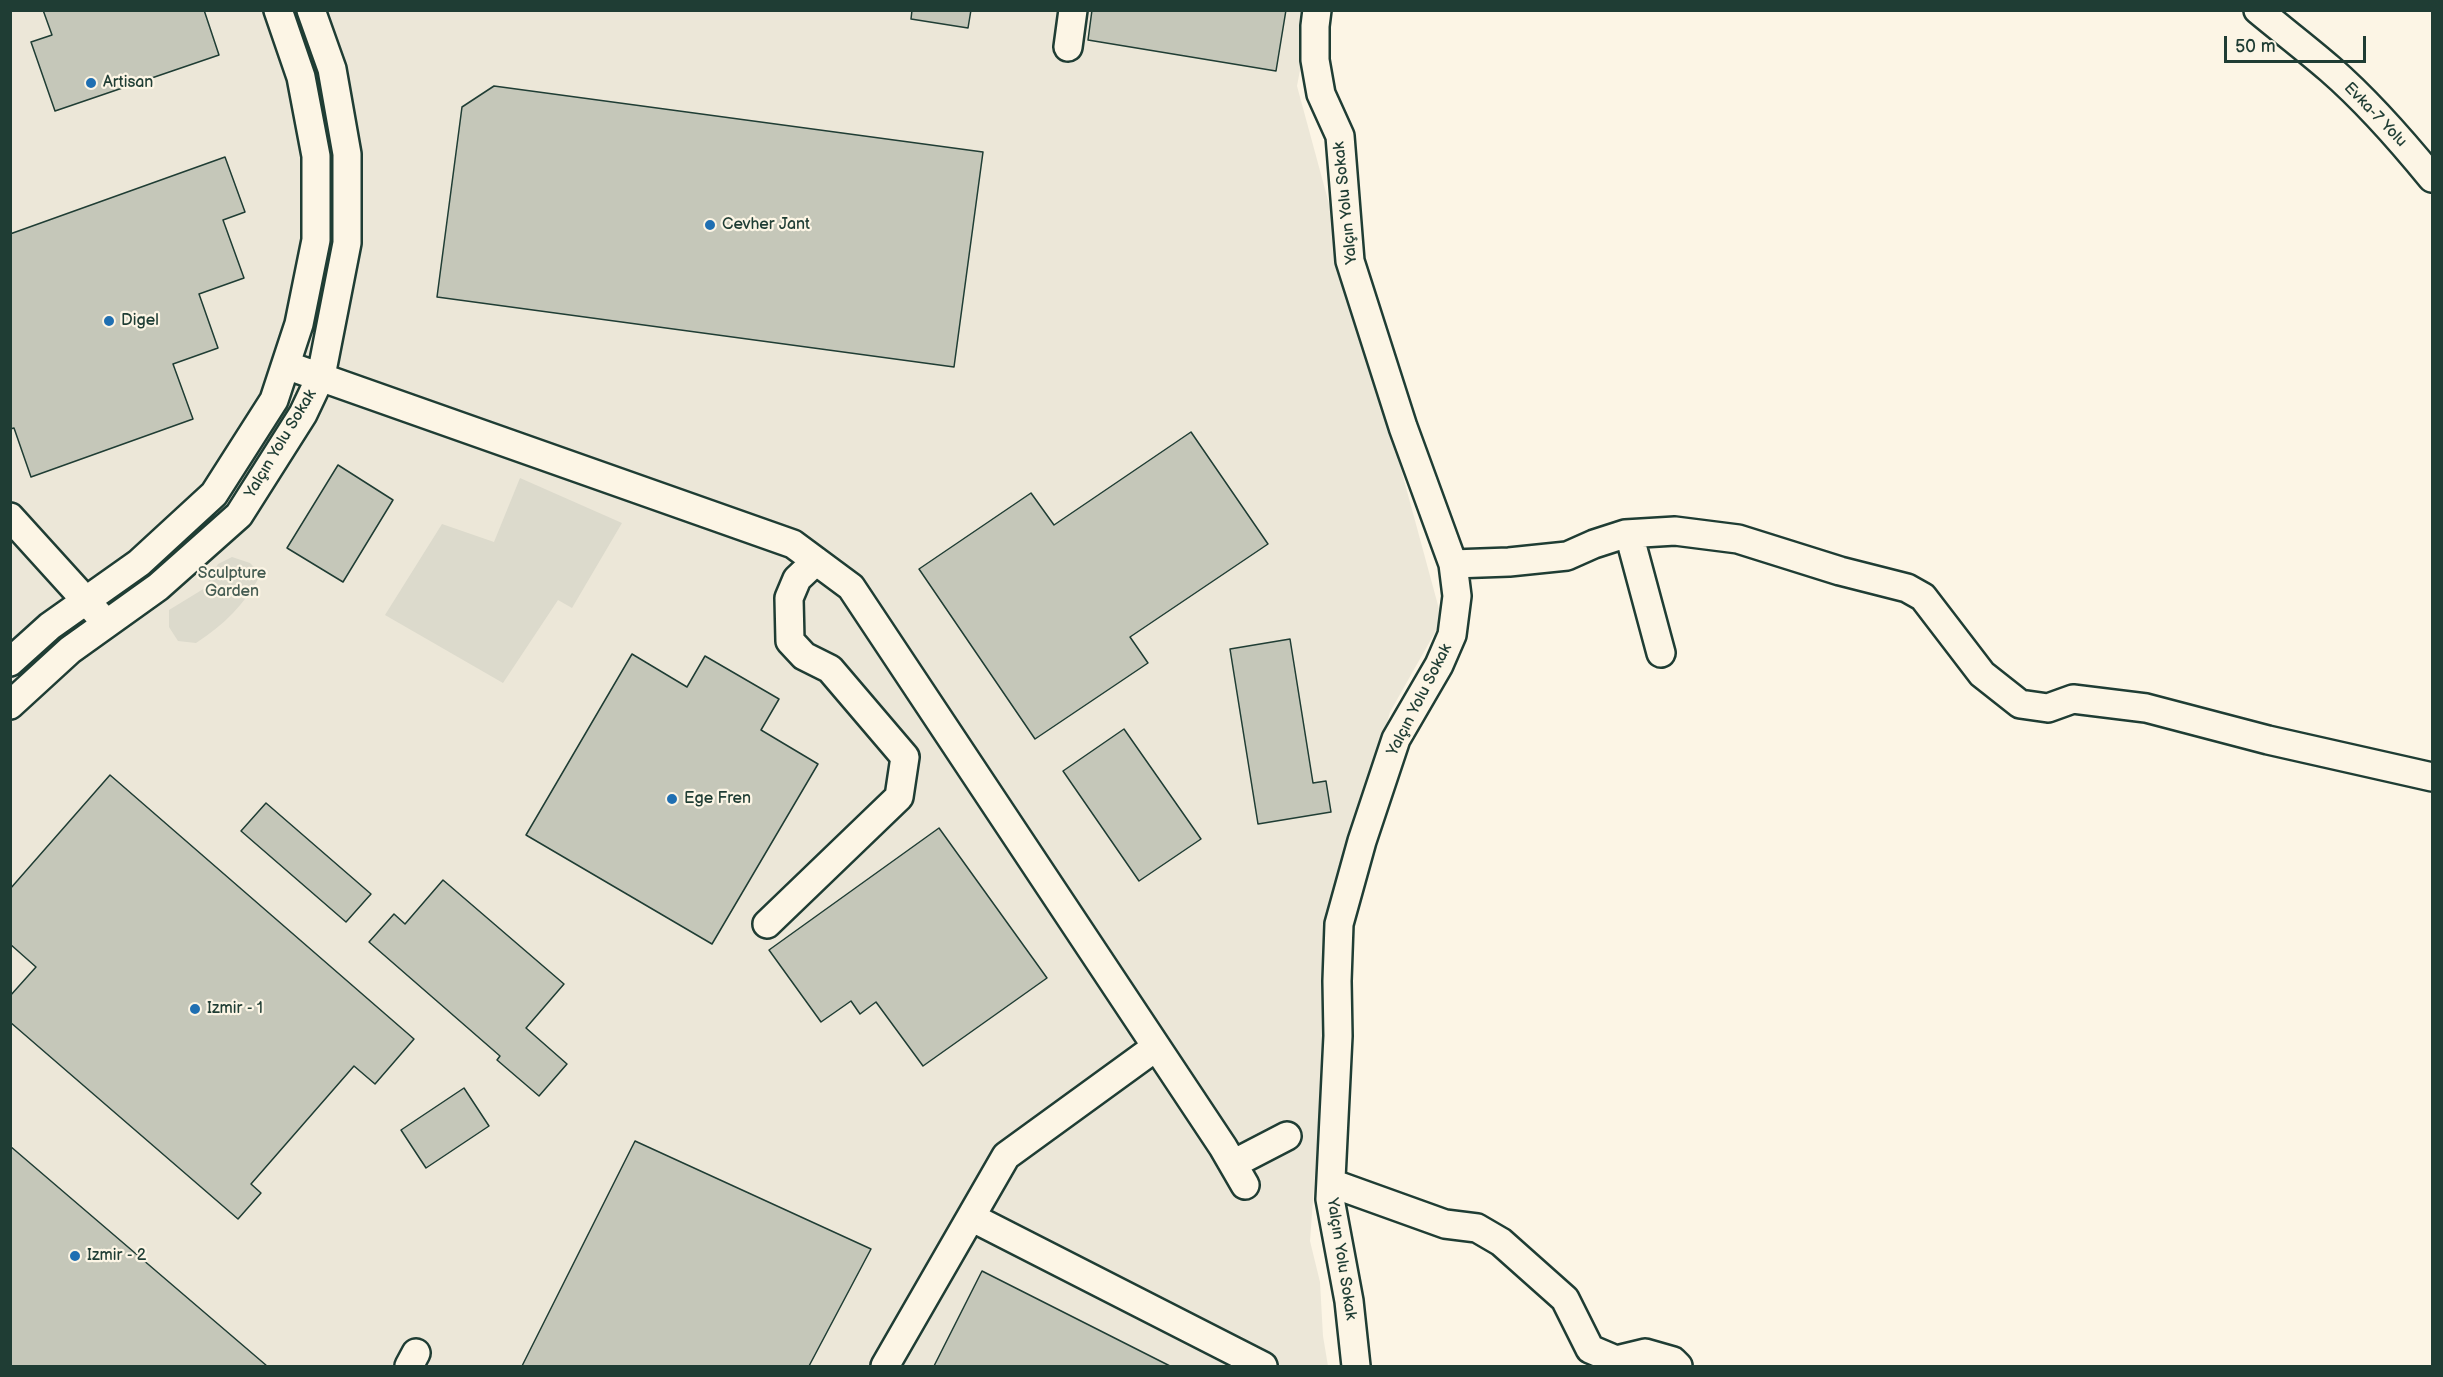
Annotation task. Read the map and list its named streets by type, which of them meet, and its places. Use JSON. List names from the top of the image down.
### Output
{
  "streets": {
    "street": ["Evka-7 Yolu", "Yalçın Yolu Sokak"]
  },
  "parks": ["Sculpture Garden"],
  "places": [
    "Artisan",
    "Cevher Jant",
    "Digel",
    "Ege Fren",
    "Izmir - 1",
    "Izmir - 2"
  ],
  "scale_bar": "50 m"
}
